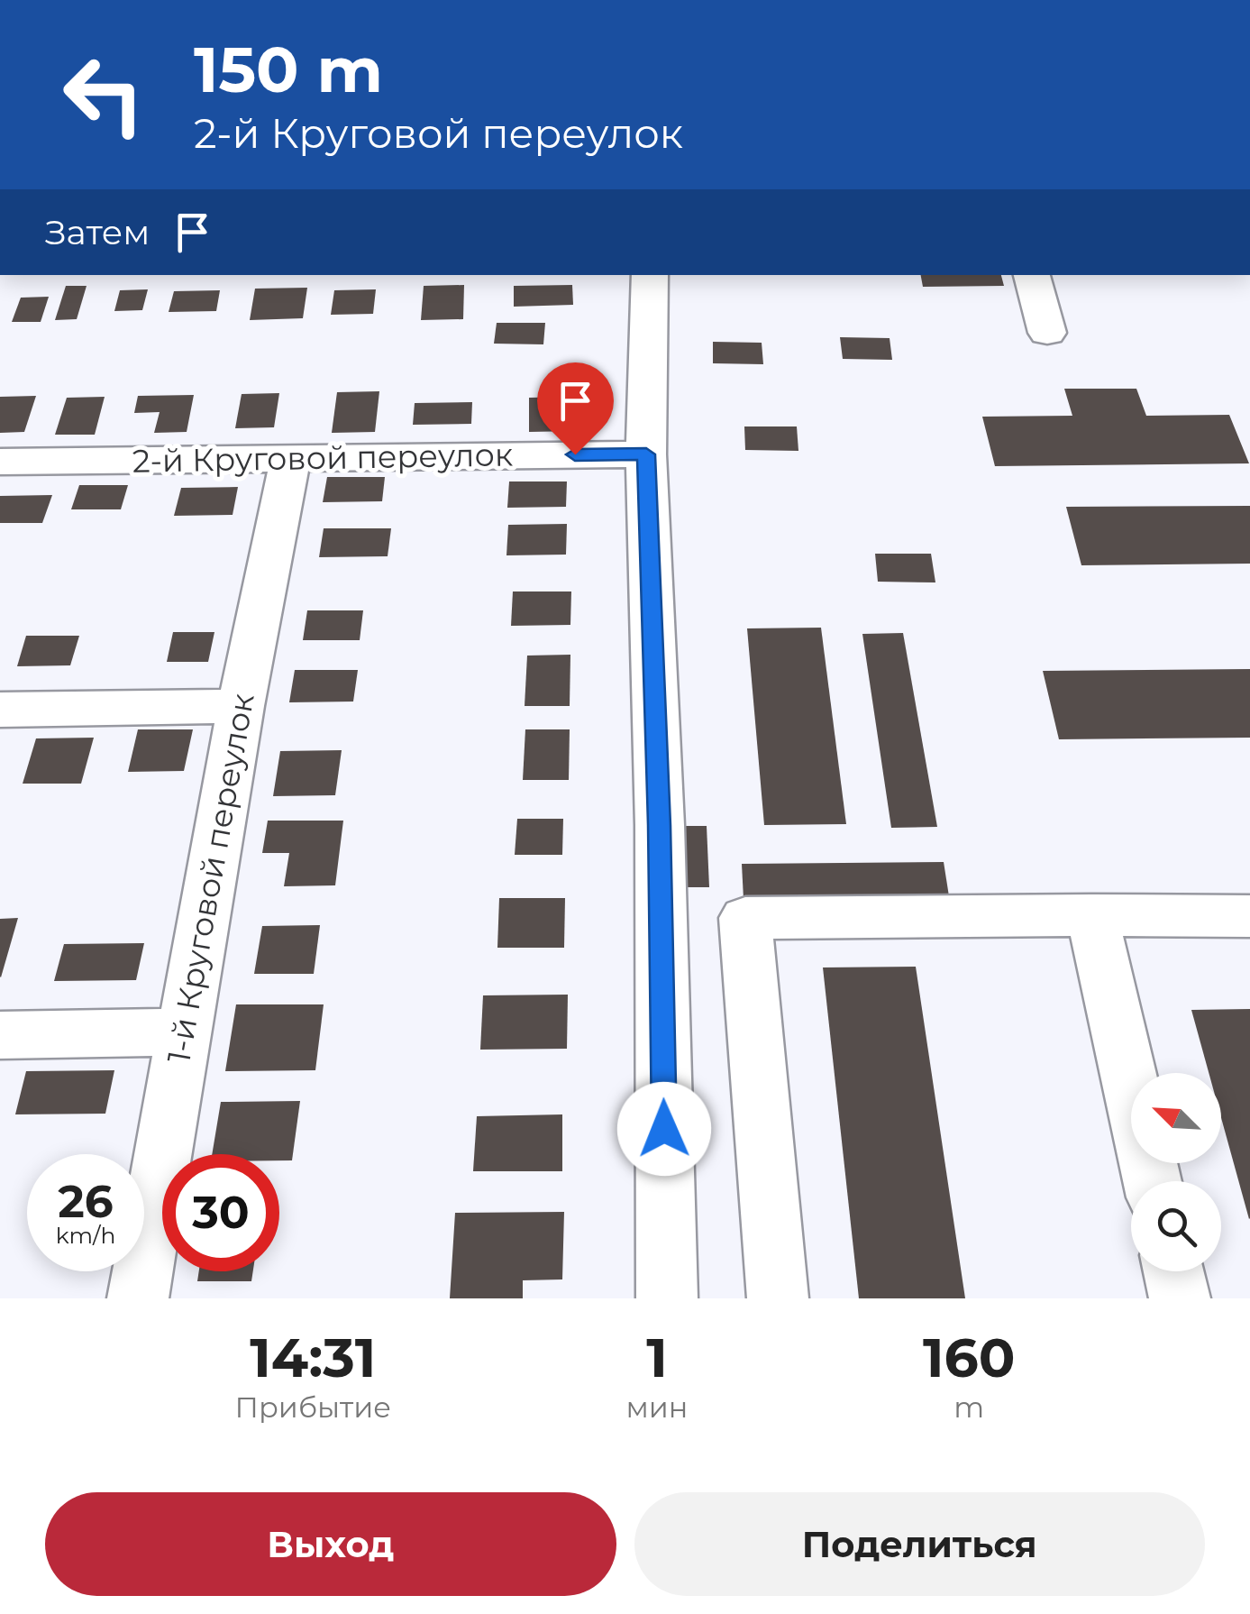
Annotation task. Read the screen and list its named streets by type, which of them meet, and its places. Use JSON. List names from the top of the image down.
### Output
{
  "streets": {
    "street": ["2-й Круговой переулок", "1-й Круговой переулок"]
  },
  "crossings": [
    ["2-й Круговой переулок", "1-й Круговой переулок"]
  ],
  "north": "top left",
  "page": {
    "turn": ["150 m", "2-й Круговой переулок"],
    "then": "Затем",
    "speed": "26 km/h",
    "limit": "30",
    "eta": [
      "14:31",
      "Прибытие",
      "1",
      "мин",
      "160",
      "m"
    ],
    "buttons": ["Выход", "Поделиться"]
  }
}
